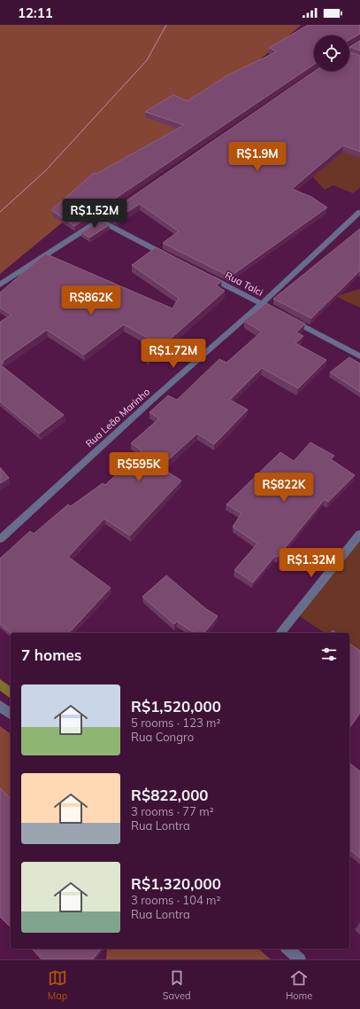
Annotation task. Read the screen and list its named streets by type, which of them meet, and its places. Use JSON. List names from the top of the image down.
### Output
{
  "streets": {
    "street": ["Rua Talci", "Rua Leão Marinho"]
  },
  "crossings": [
    ["Rua Talci", "Rua Leão Marinho"]
  ],
  "page": {
    "status": "12:11",
    "price": [
      "R$1.9M",
      "R$1.52M",
      "R$862K",
      "R$1.72M",
      "R$595K",
      "R$822K",
      "R$1.32M"
    ],
    "heading": "7 homes",
    "list": [
      {
        "name": "R$1,520,000",
        "note": "5 rooms · 123 m² · Rua Congro"
      },
      {
        "name": "R$822,000",
        "note": "3 rooms · 77 m² · Rua Lontra"
      },
      {
        "name": "R$1,320,000",
        "note": "3 rooms · 104 m² · Rua Lontra"
      }
    ],
    "tabs": ["Map", "Saved", "Home"]
  }
}
